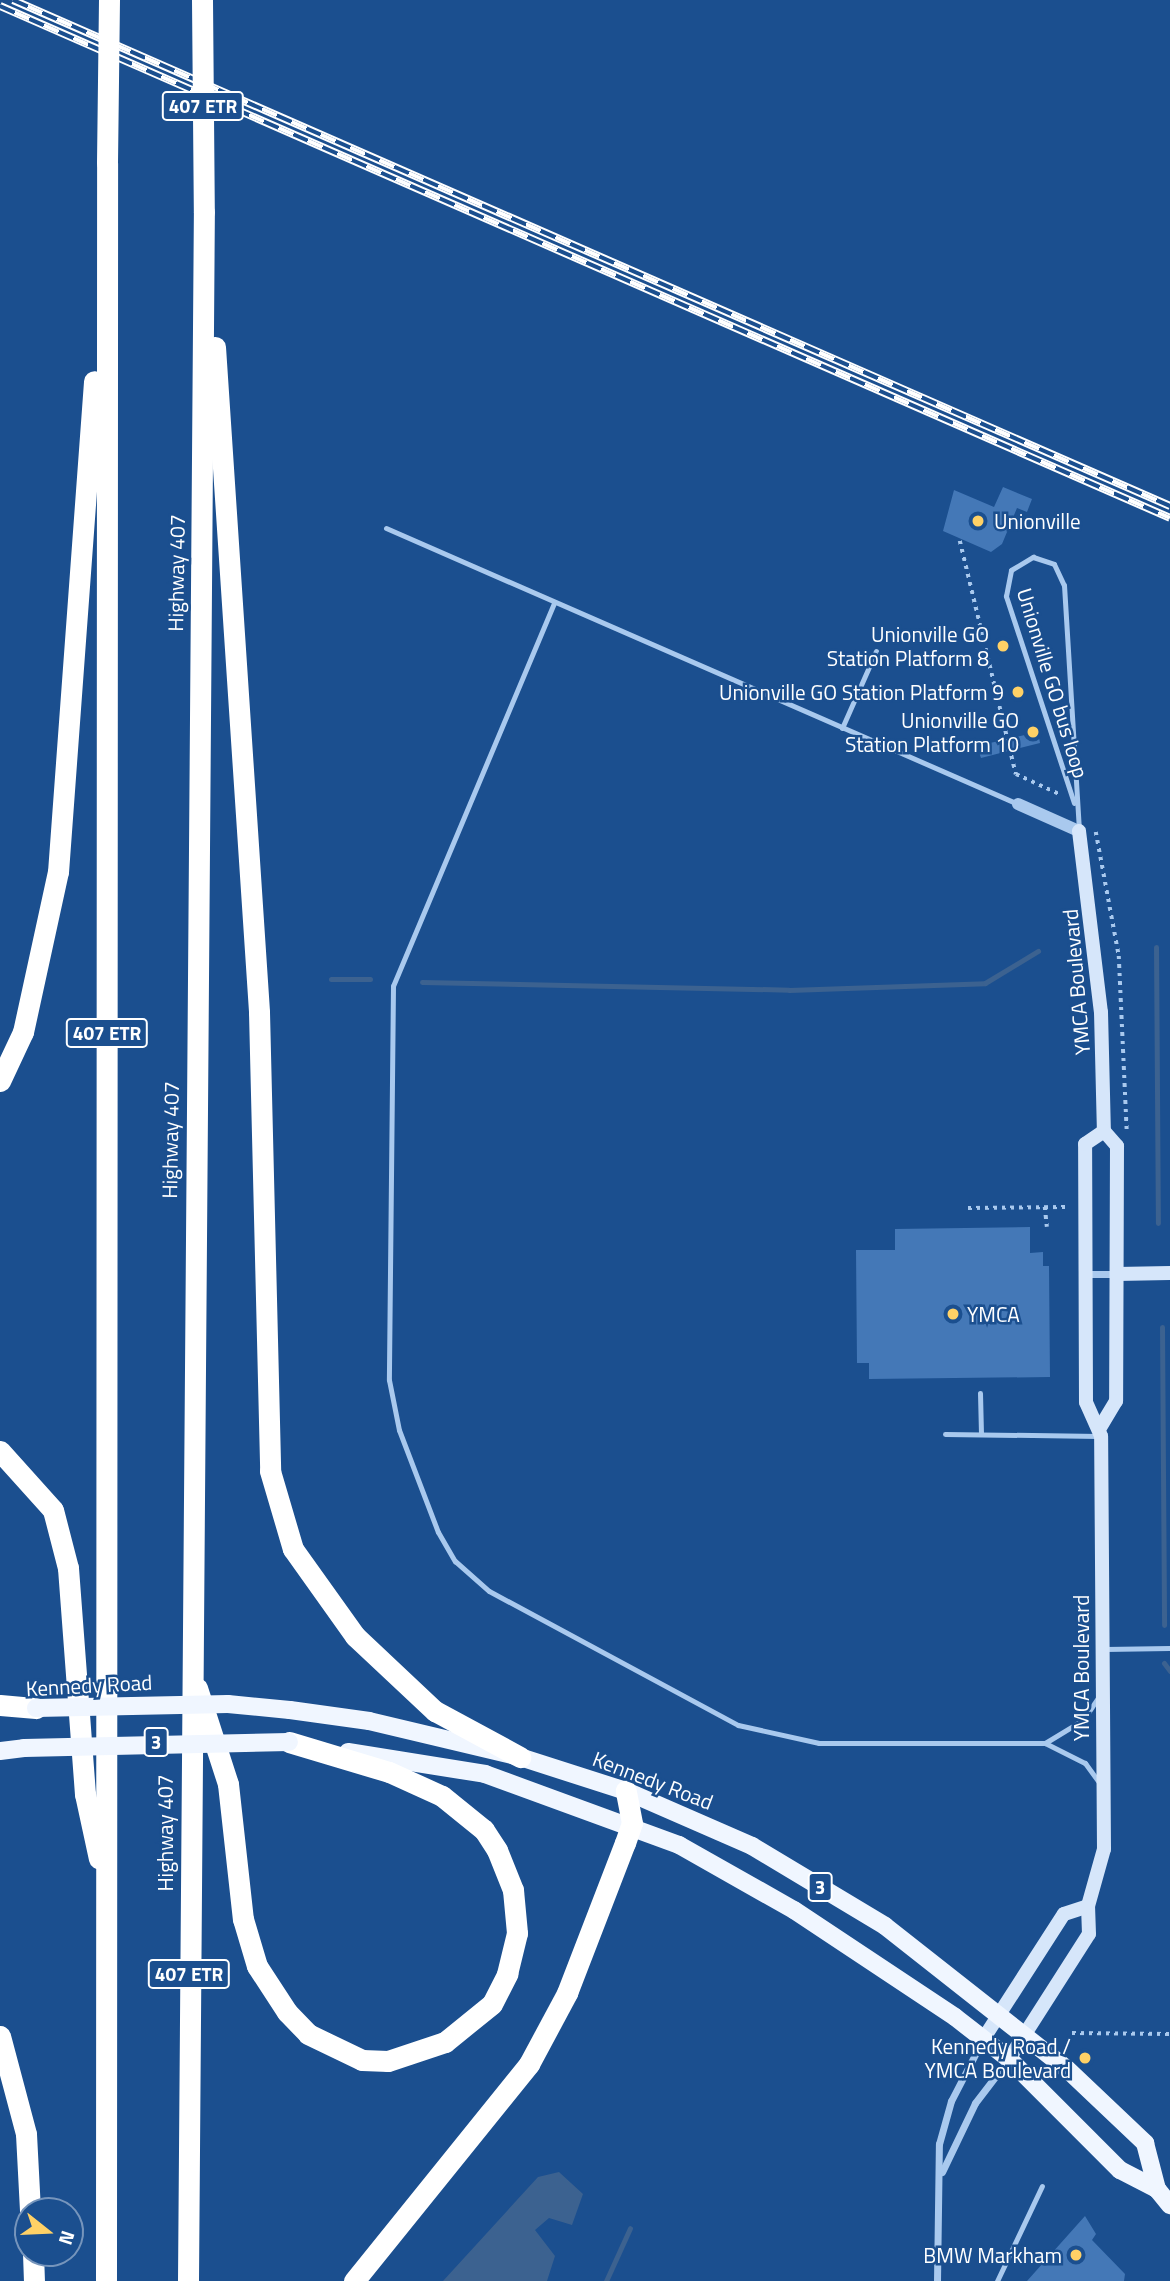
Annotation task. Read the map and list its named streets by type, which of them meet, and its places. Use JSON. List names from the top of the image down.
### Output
{
  "streets": {
    "highway": ["407 ETR", "Highway 407"],
    "main road": ["YMCA Boulevard", "Kennedy Road", "3"],
    "lane": ["Unionville GO bus loop"]
  },
  "crossings": [
    ["Unionville GO bus loop", "YMCA Boulevard"],
    ["YMCA Boulevard", "Kennedy Road"]
  ],
  "places": [
    "Unionville",
    "Unionville GO Station Platform 8",
    "Unionville GO Station Platform 9",
    "Unionville GO Station Platform 10",
    "YMCA",
    "Kennedy Road / YMCA Boulevard",
    "BMW Markham"
  ],
  "north": "right"
}
